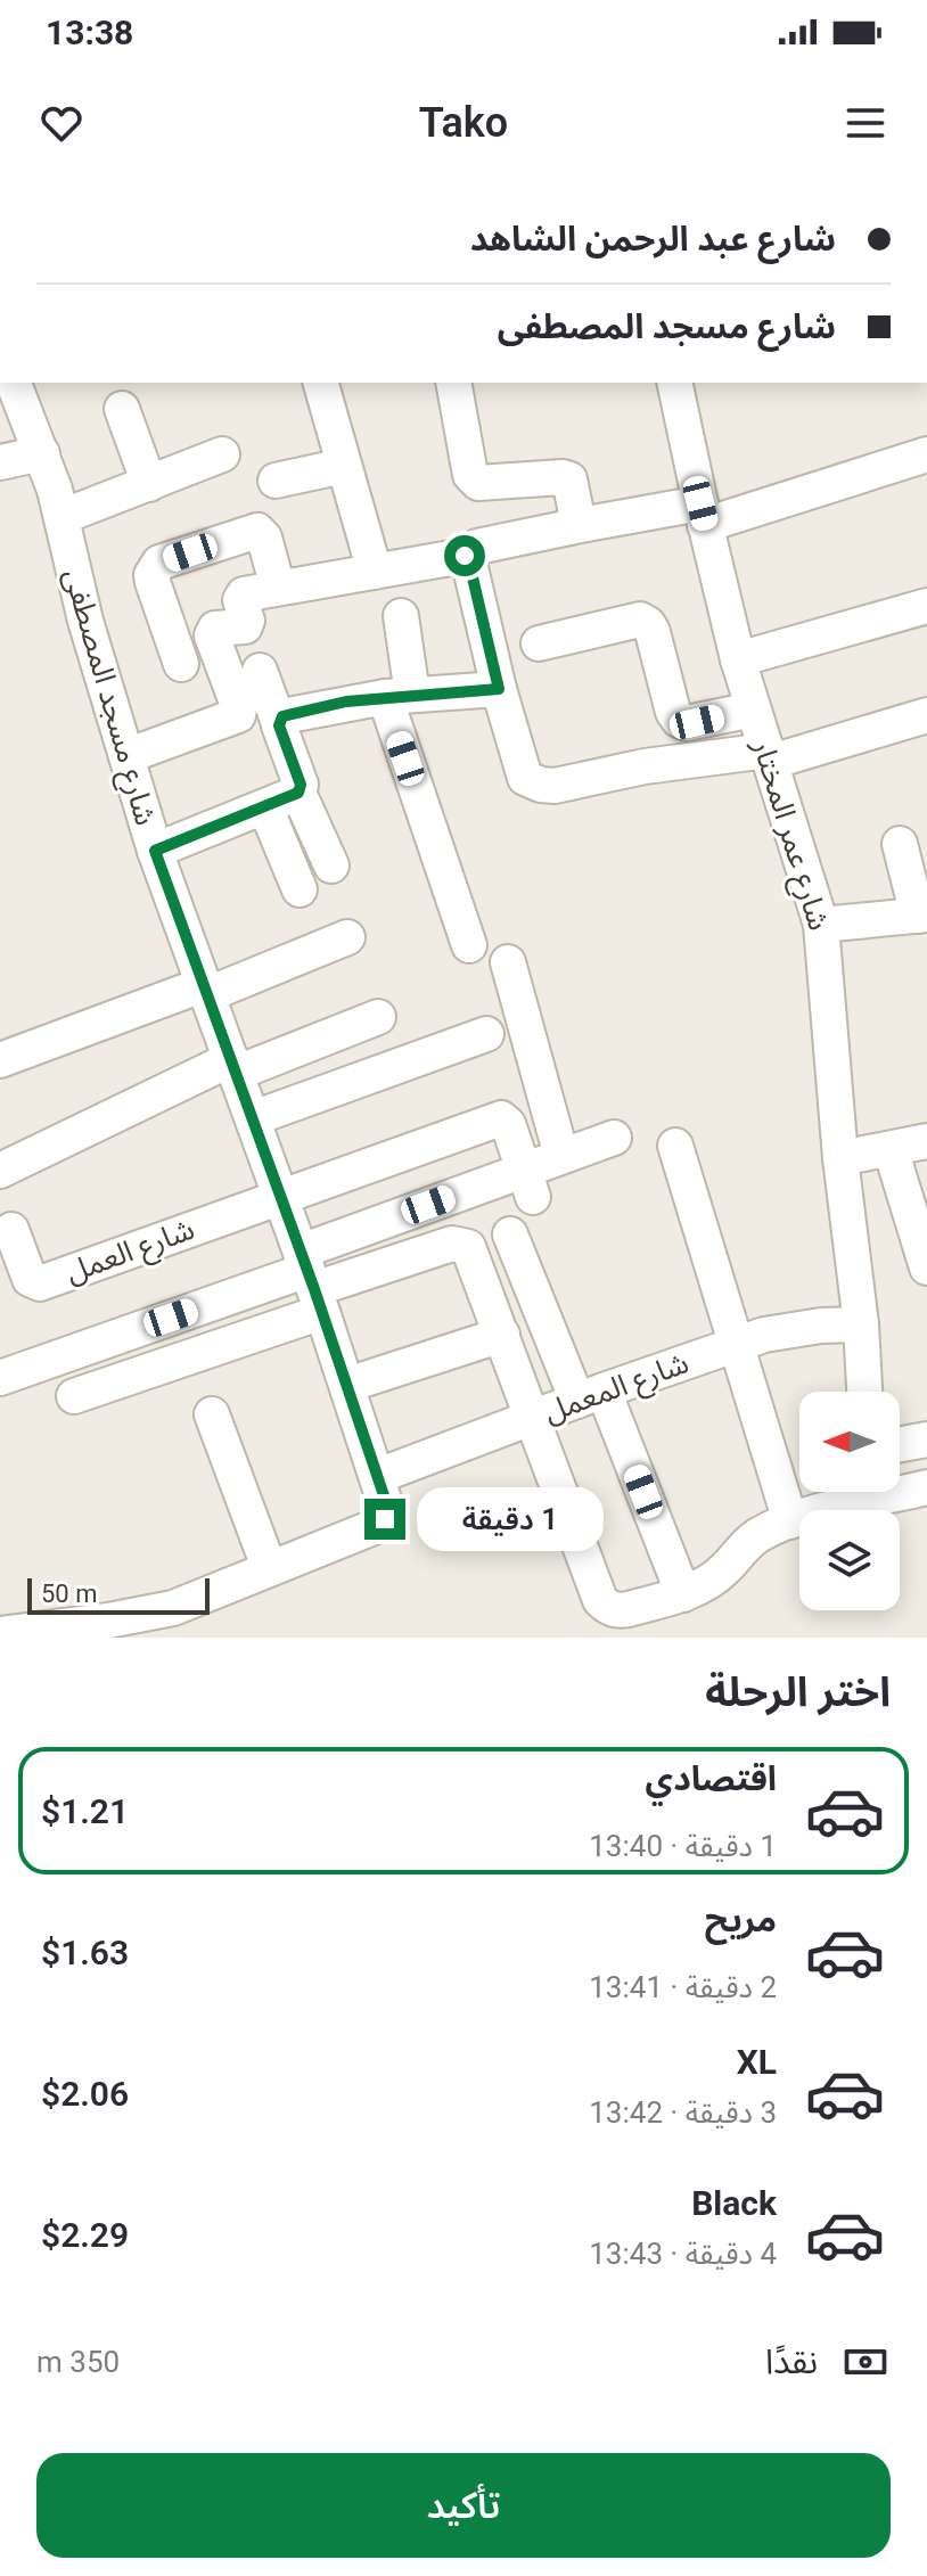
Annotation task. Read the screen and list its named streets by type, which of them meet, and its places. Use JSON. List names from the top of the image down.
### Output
{
  "streets": {
    "street": [
      "شارع مسجد المصطفى",
      "شارع عمر المختار",
      "شارع العمل",
      "شارع المعمل"
    ]
  },
  "crossings": [
    ["شارع مسجد المصطفى", "شارع العمل"],
    ["شارع مسجد المصطفى", "شارع المعمل"],
    ["شارع عمر المختار", "شارع المعمل"]
  ],
  "scale_bar": "50 m",
  "north": "left",
  "page": {
    "status": "13:38",
    "header": "Tako",
    "banner": ["شارع عبد الرحمن الشاهد", "شارع مسجد المصطفى"],
    "bubble": "1 دقيقة",
    "scale": "50 m",
    "heading": "اختر الرحلة",
    "list": [
      {
        "name": "اقتصادي",
        "note": "1 دقيقة · 13:40",
        "value": "$1.21"
      },
      {
        "name": "مريح",
        "note": "2 دقيقة · 13:41",
        "value": "$1.63"
      },
      {
        "name": "XL",
        "note": "3 دقيقة · 13:42",
        "value": "$2.06"
      },
      {
        "name": "Black",
        "note": "4 دقيقة · 13:43",
        "value": "$2.29"
      }
    ],
    "pay": ["نقدًا", "350 m"],
    "buttons": "تأكيد"
  }
}
